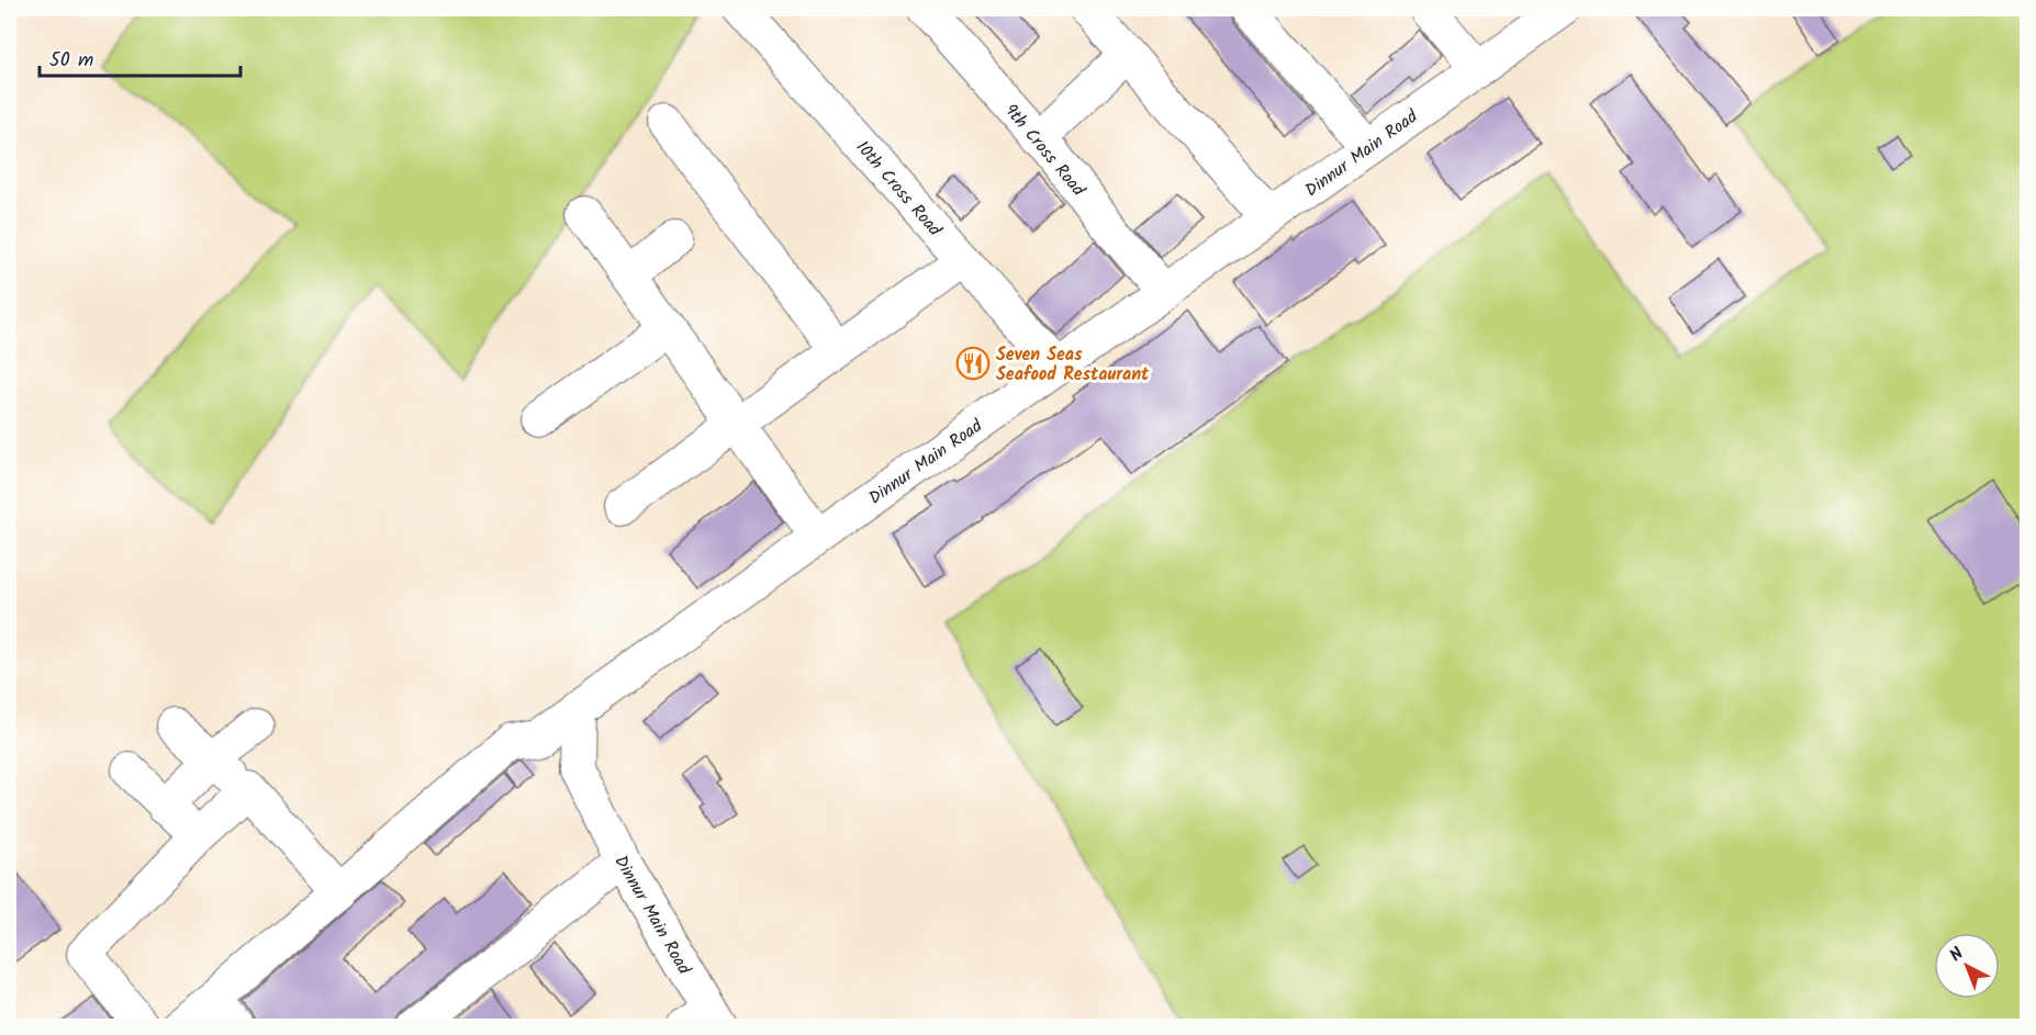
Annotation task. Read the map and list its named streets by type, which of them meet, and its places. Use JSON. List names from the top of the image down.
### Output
{
  "streets": {
    "street": ["9th Cross Road", "Dinnur Main Road", "10th Cross Road"]
  },
  "crossings": [
    ["9th Cross Road", "Dinnur Main Road"],
    ["Dinnur Main Road", "10th Cross Road"]
  ],
  "places": {
    "restaurant": ["Seven Seas Seafood Restaurant"]
  },
  "scale_bar": "50 m",
  "north": "top left"
}
